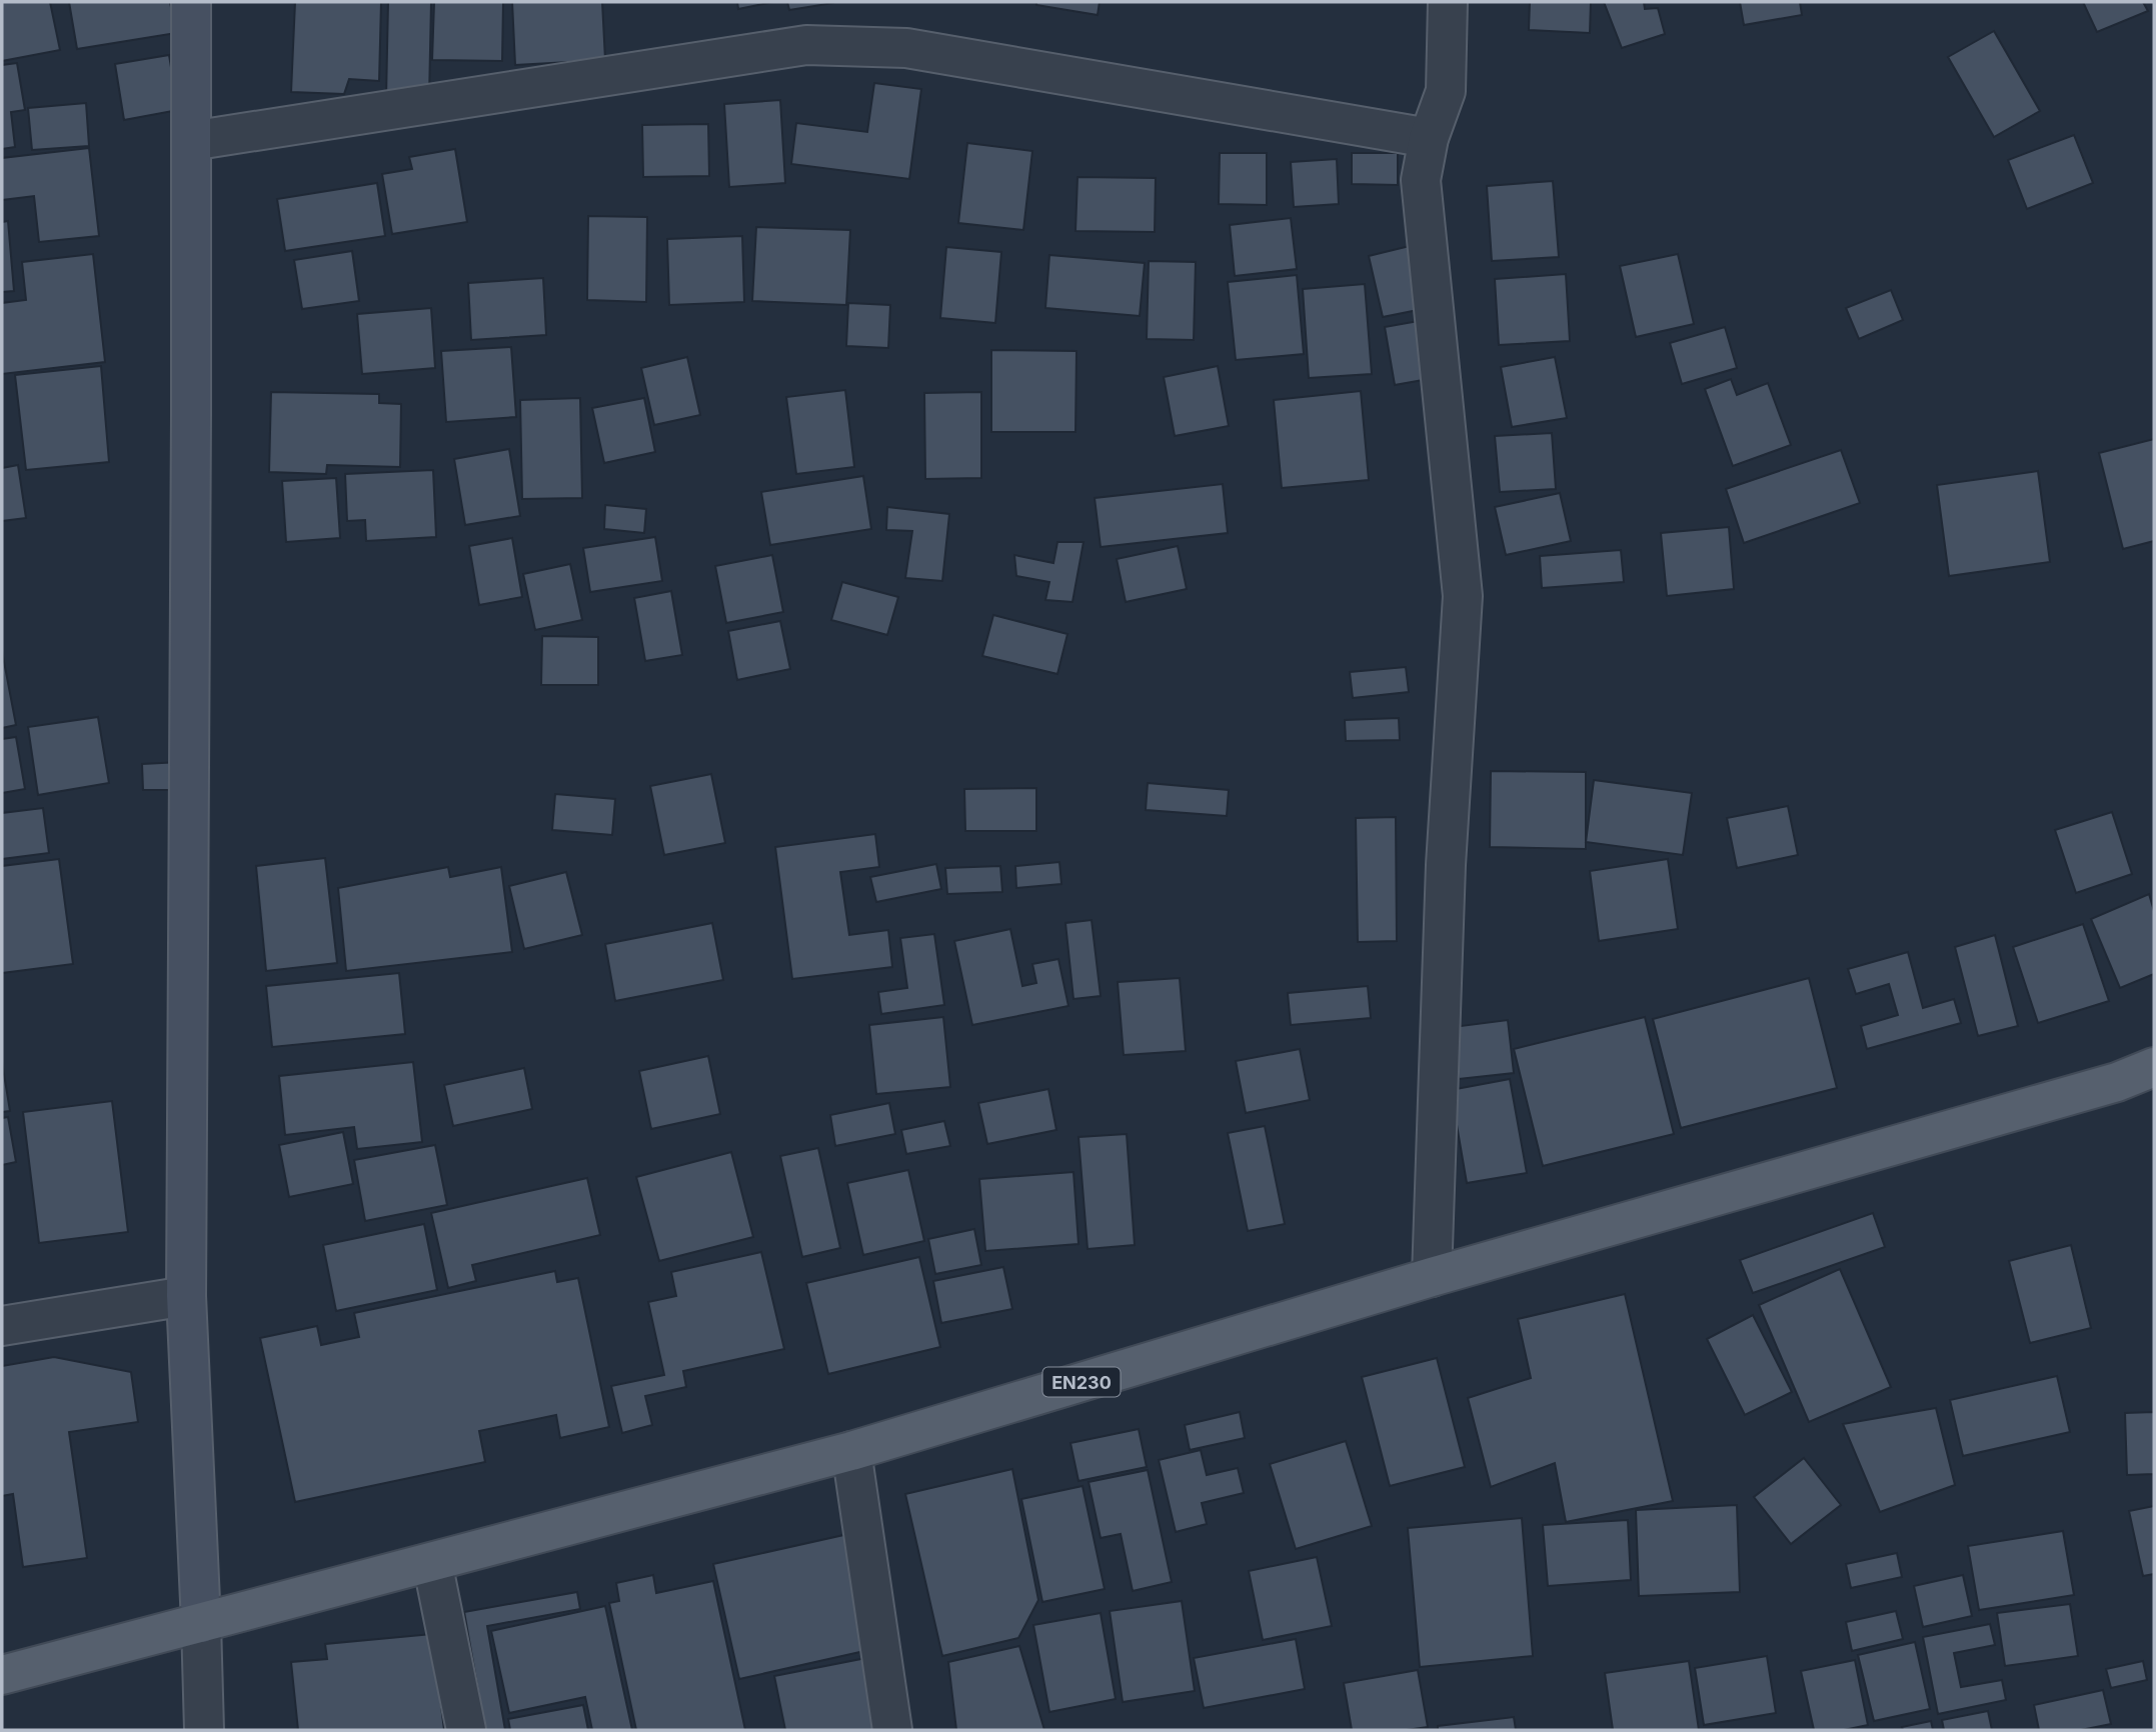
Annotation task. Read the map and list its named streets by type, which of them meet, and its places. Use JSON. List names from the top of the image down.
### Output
{
  "streets": {
    "main road": ["EN230"]
  }
}
